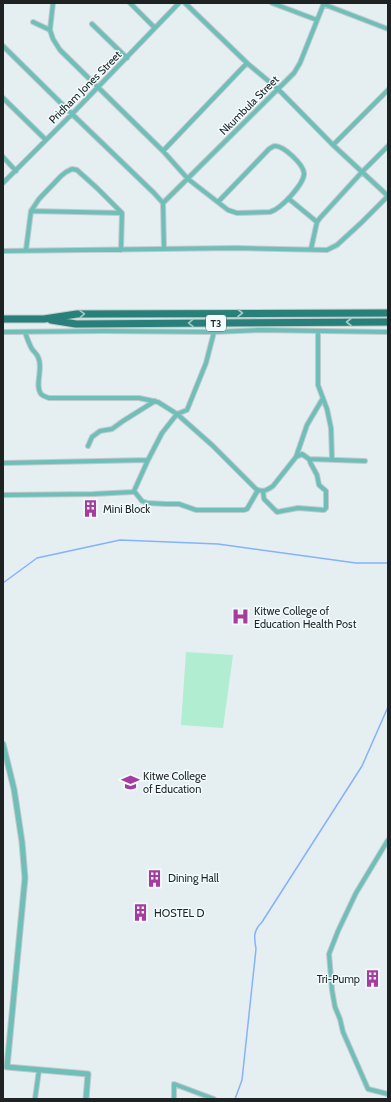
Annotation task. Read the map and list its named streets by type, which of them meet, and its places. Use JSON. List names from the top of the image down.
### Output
{
  "streets": {
    "highway": ["T3"],
    "street": ["Pridham Jones Street", "Nkumbula Street"]
  },
  "places": {
    "building": [
      "Mini Block",
      "Dining Hall",
      "HOSTEL D",
      "Tri-Pump"
    ],
    "hospital": ["Kitwe College of Education Health Post"],
    "school or university": ["Kitwe College of Education"]
  }
}
